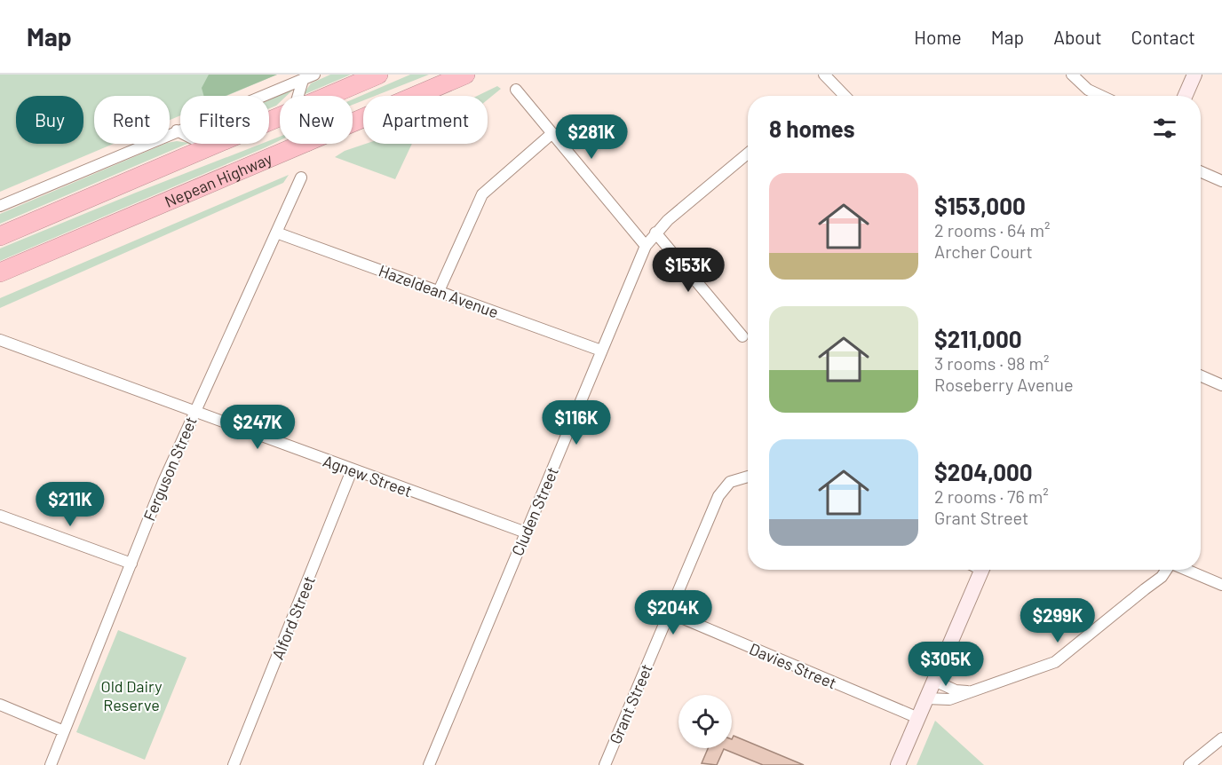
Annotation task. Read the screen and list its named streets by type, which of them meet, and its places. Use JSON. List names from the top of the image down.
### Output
{
  "streets": {
    "highway": ["Nepean Highway"],
    "street": [
      "Hazeldean Avenue",
      "Ferguson Street",
      "Agnew Street",
      "Cluden Street",
      "Alford Street",
      "Davies Street",
      "Grant Street"
    ]
  },
  "crossings": [
    ["Hazeldean Avenue", "Ferguson Street"],
    ["Hazeldean Avenue", "Cluden Street"],
    ["Ferguson Street", "Agnew Street"],
    ["Agnew Street", "Cluden Street"],
    ["Agnew Street", "Alford Street"],
    ["Davies Street", "Grant Street"]
  ],
  "parks": ["Old Dairy Reserve"],
  "page": {
    "header": "Map",
    "nav": [
      "Home",
      "Map",
      "About",
      "Contact"
    ],
    "chip": [
      "Buy",
      "Rent",
      "Filters",
      "New",
      "Apartment"
    ],
    "heading": "8 homes",
    "price": [
      "$281K",
      "$153K",
      "$116K",
      "$247K",
      "$211K",
      "$204K",
      "$299K",
      "$305K"
    ],
    "list": [
      {
        "name": "$153,000",
        "note": "2 rooms · 64 m² · Archer Court"
      },
      {
        "name": "$211,000",
        "note": "3 rooms · 98 m² · Roseberry Avenue"
      },
      {
        "name": "$204,000",
        "note": "2 rooms · 76 m² · Grant Street"
      }
    ]
  }
}
